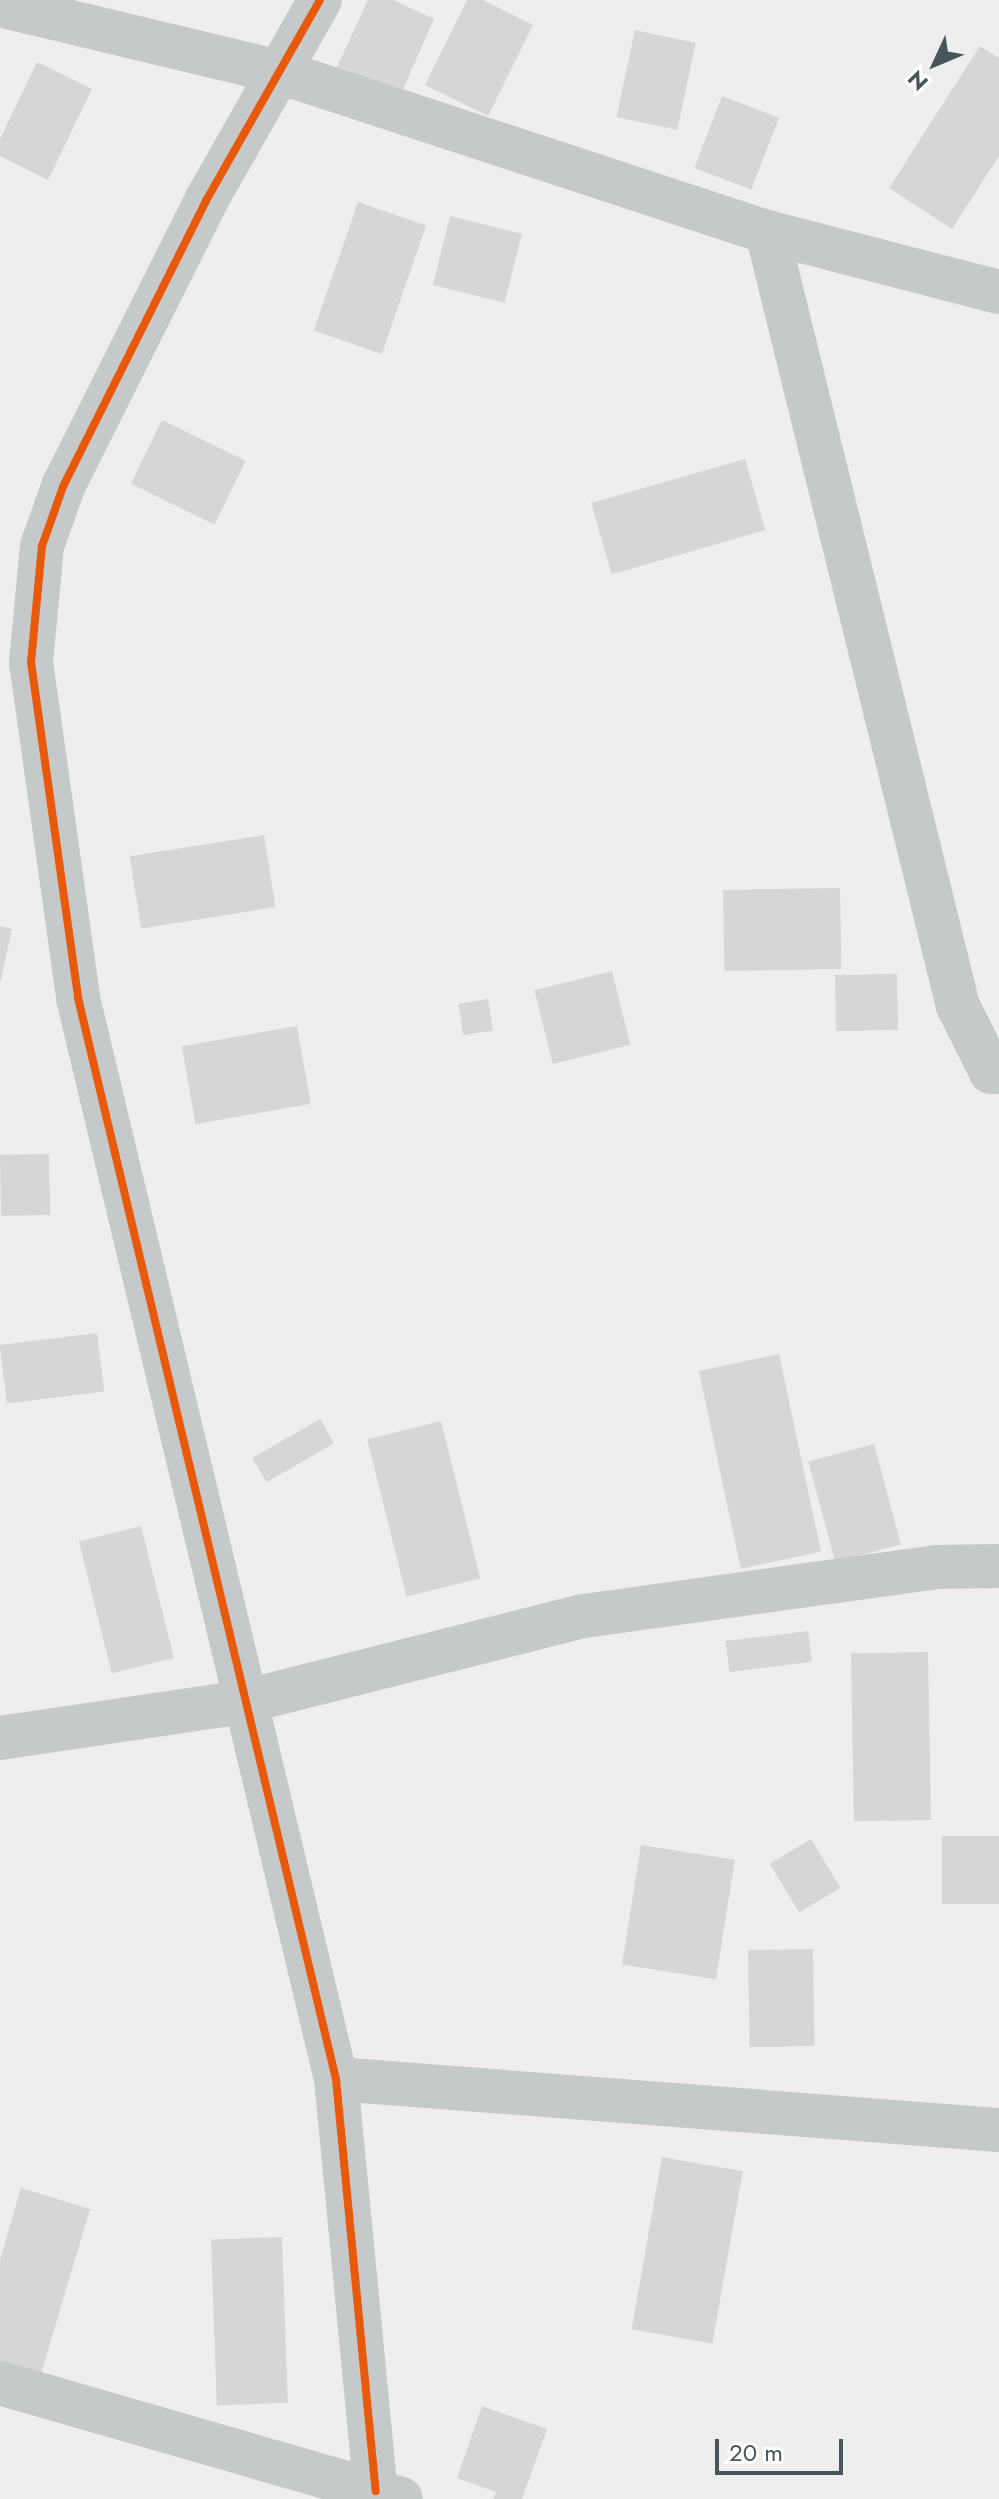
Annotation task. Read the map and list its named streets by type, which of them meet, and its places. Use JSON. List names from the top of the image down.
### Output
{
  "scale_bar": "20 m",
  "north": "bottom left"
}
